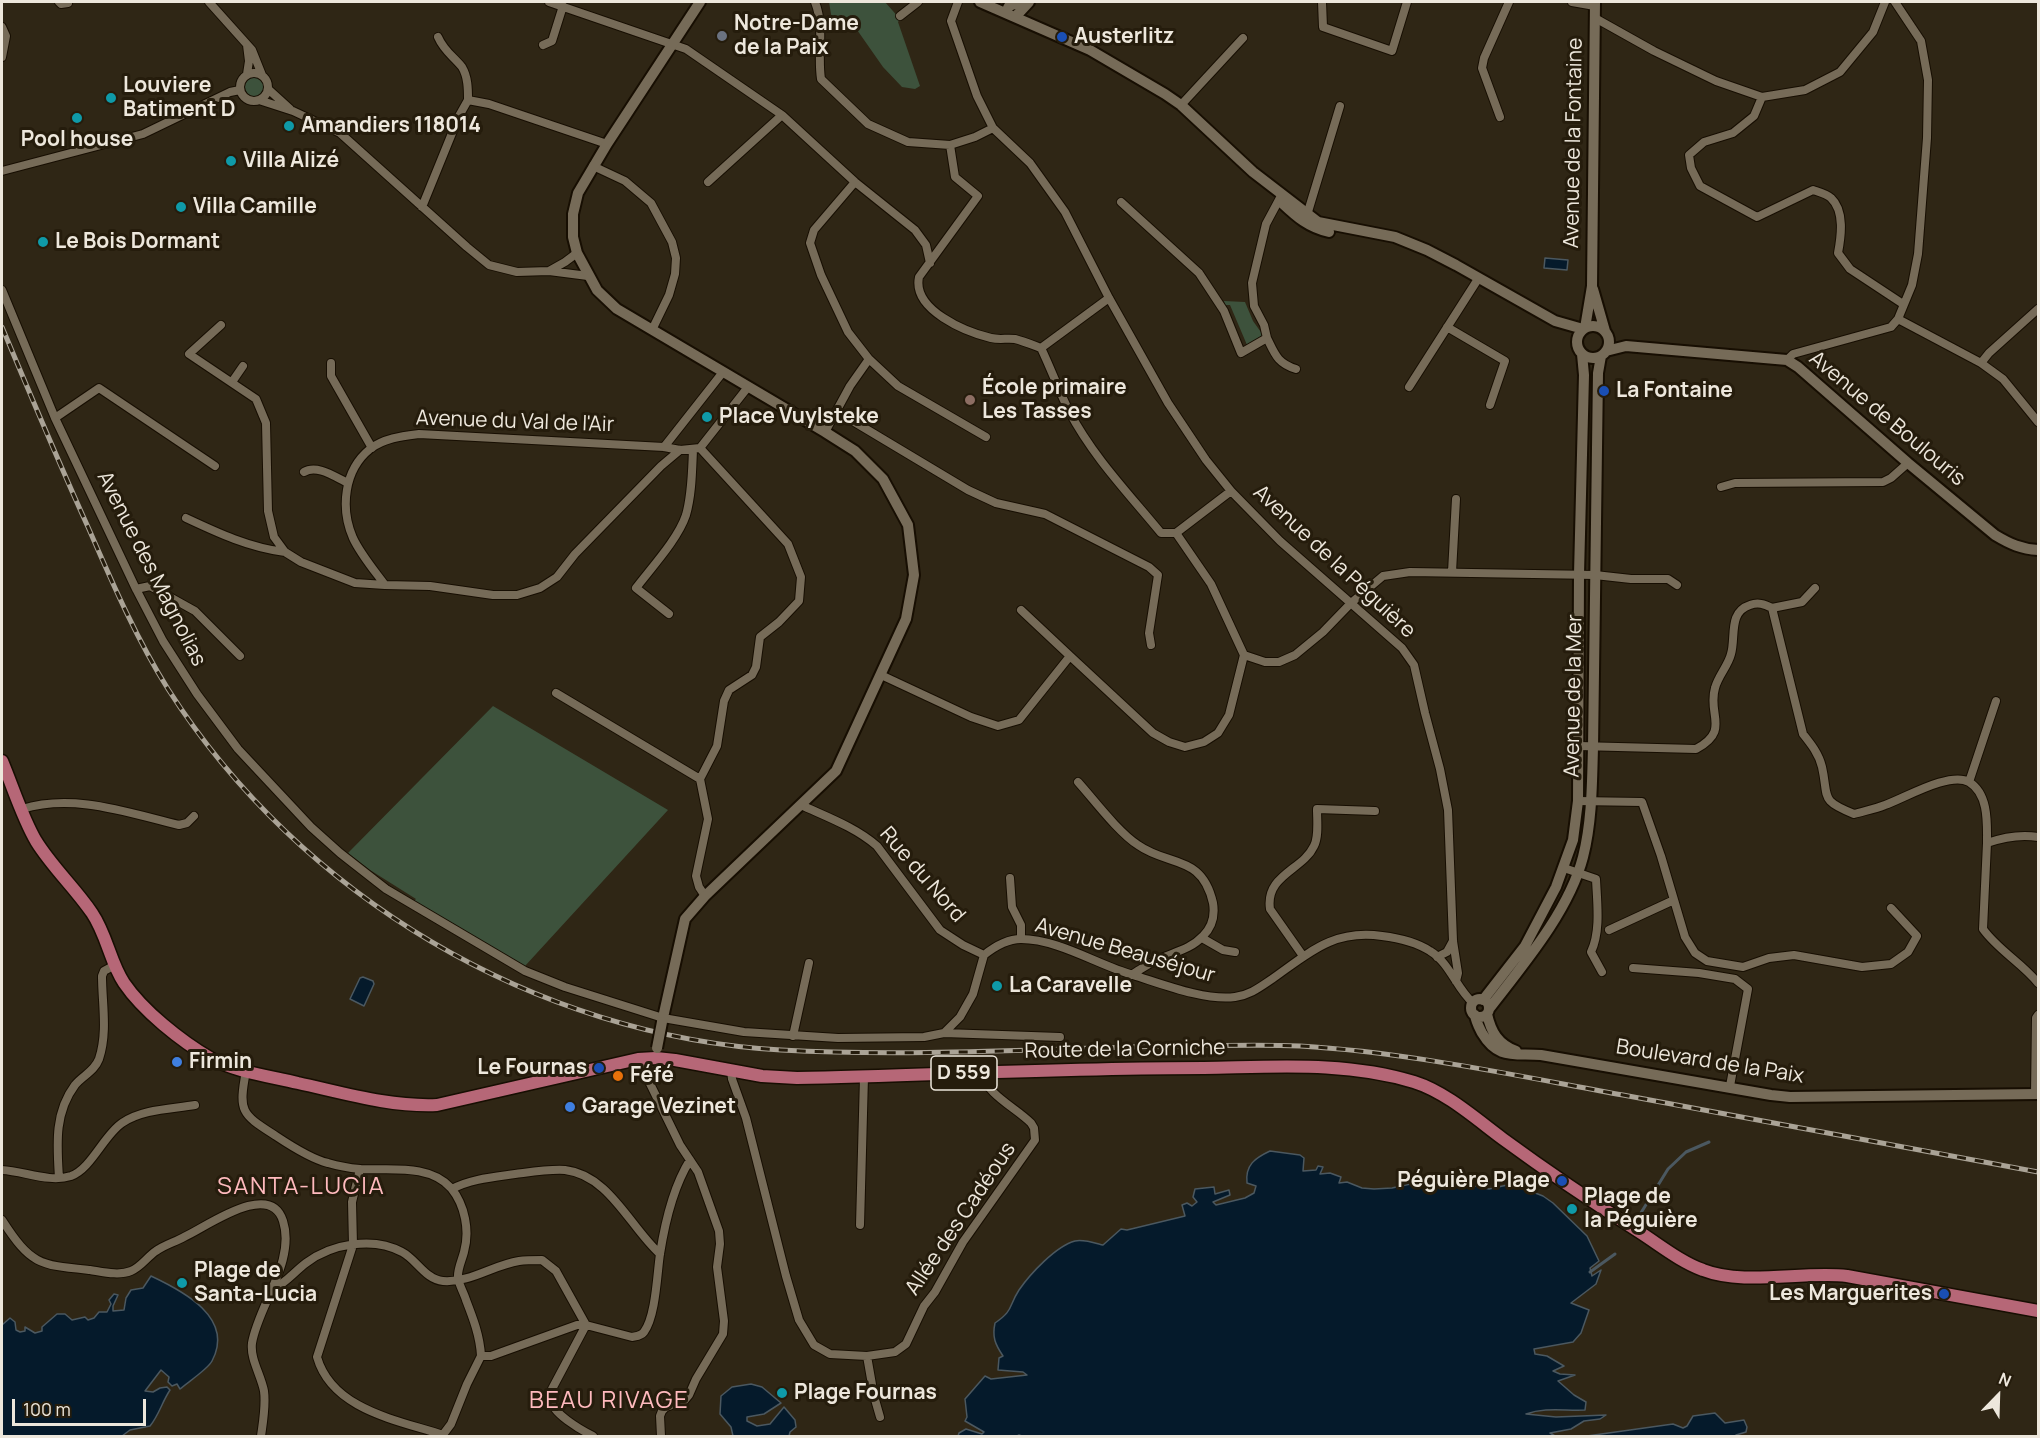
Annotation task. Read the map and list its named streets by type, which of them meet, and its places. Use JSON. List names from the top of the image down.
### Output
{
  "streets": {
    "main road": ["Route de la Corniche", "D 559"],
    "street": [
      "Avenue de la Fontaine",
      "Avenue de Boulouris",
      "Avenue du Val de l'Air",
      "Avenue de la Péguière",
      "Avenue des Magnolias",
      "Avenue de la Mer",
      "Rue du Nord",
      "Avenue Beauséjour",
      "Boulevard de la Paix",
      "Allée des Cadéous"
    ]
  },
  "crossings": [
    ["Avenue de la Fontaine", "Avenue de Boulouris"],
    ["Avenue de la Fontaine", "Avenue de la Mer"],
    ["Avenue de Boulouris", "Avenue de la Mer"],
    ["Avenue de la Péguière", "Avenue Beauséjour"],
    ["Avenue de la Mer", "Boulevard de la Paix"],
    ["Rue du Nord", "Avenue Beauséjour"],
    ["Route de la Corniche", "Allée des Cadéous"]
  ],
  "districts": ["SANTA-LUCIA", "BEAU RIVAGE"],
  "places": [
    "Notre-Dame de la Paix",
    "Austerlitz",
    "Louviere Batiment D",
    "Pool house",
    "Amandiers 118014",
    "Villa Alizé",
    "Villa Camille",
    "Le Bois Dormant",
    "La Fontaine",
    "École primaire Les Tasses",
    "Place Vuylsteke",
    "La Caravelle",
    "Firmin",
    "Le Fournas",
    "Féfé",
    "Garage Vezinet",
    "Péguière Plage",
    "Plage de la Péguière",
    "Plage de Santa-Lucia",
    "Les Marguerites",
    "Plage Fournas"
  ],
  "scale_bar": "100 m",
  "north": "top right"
}
